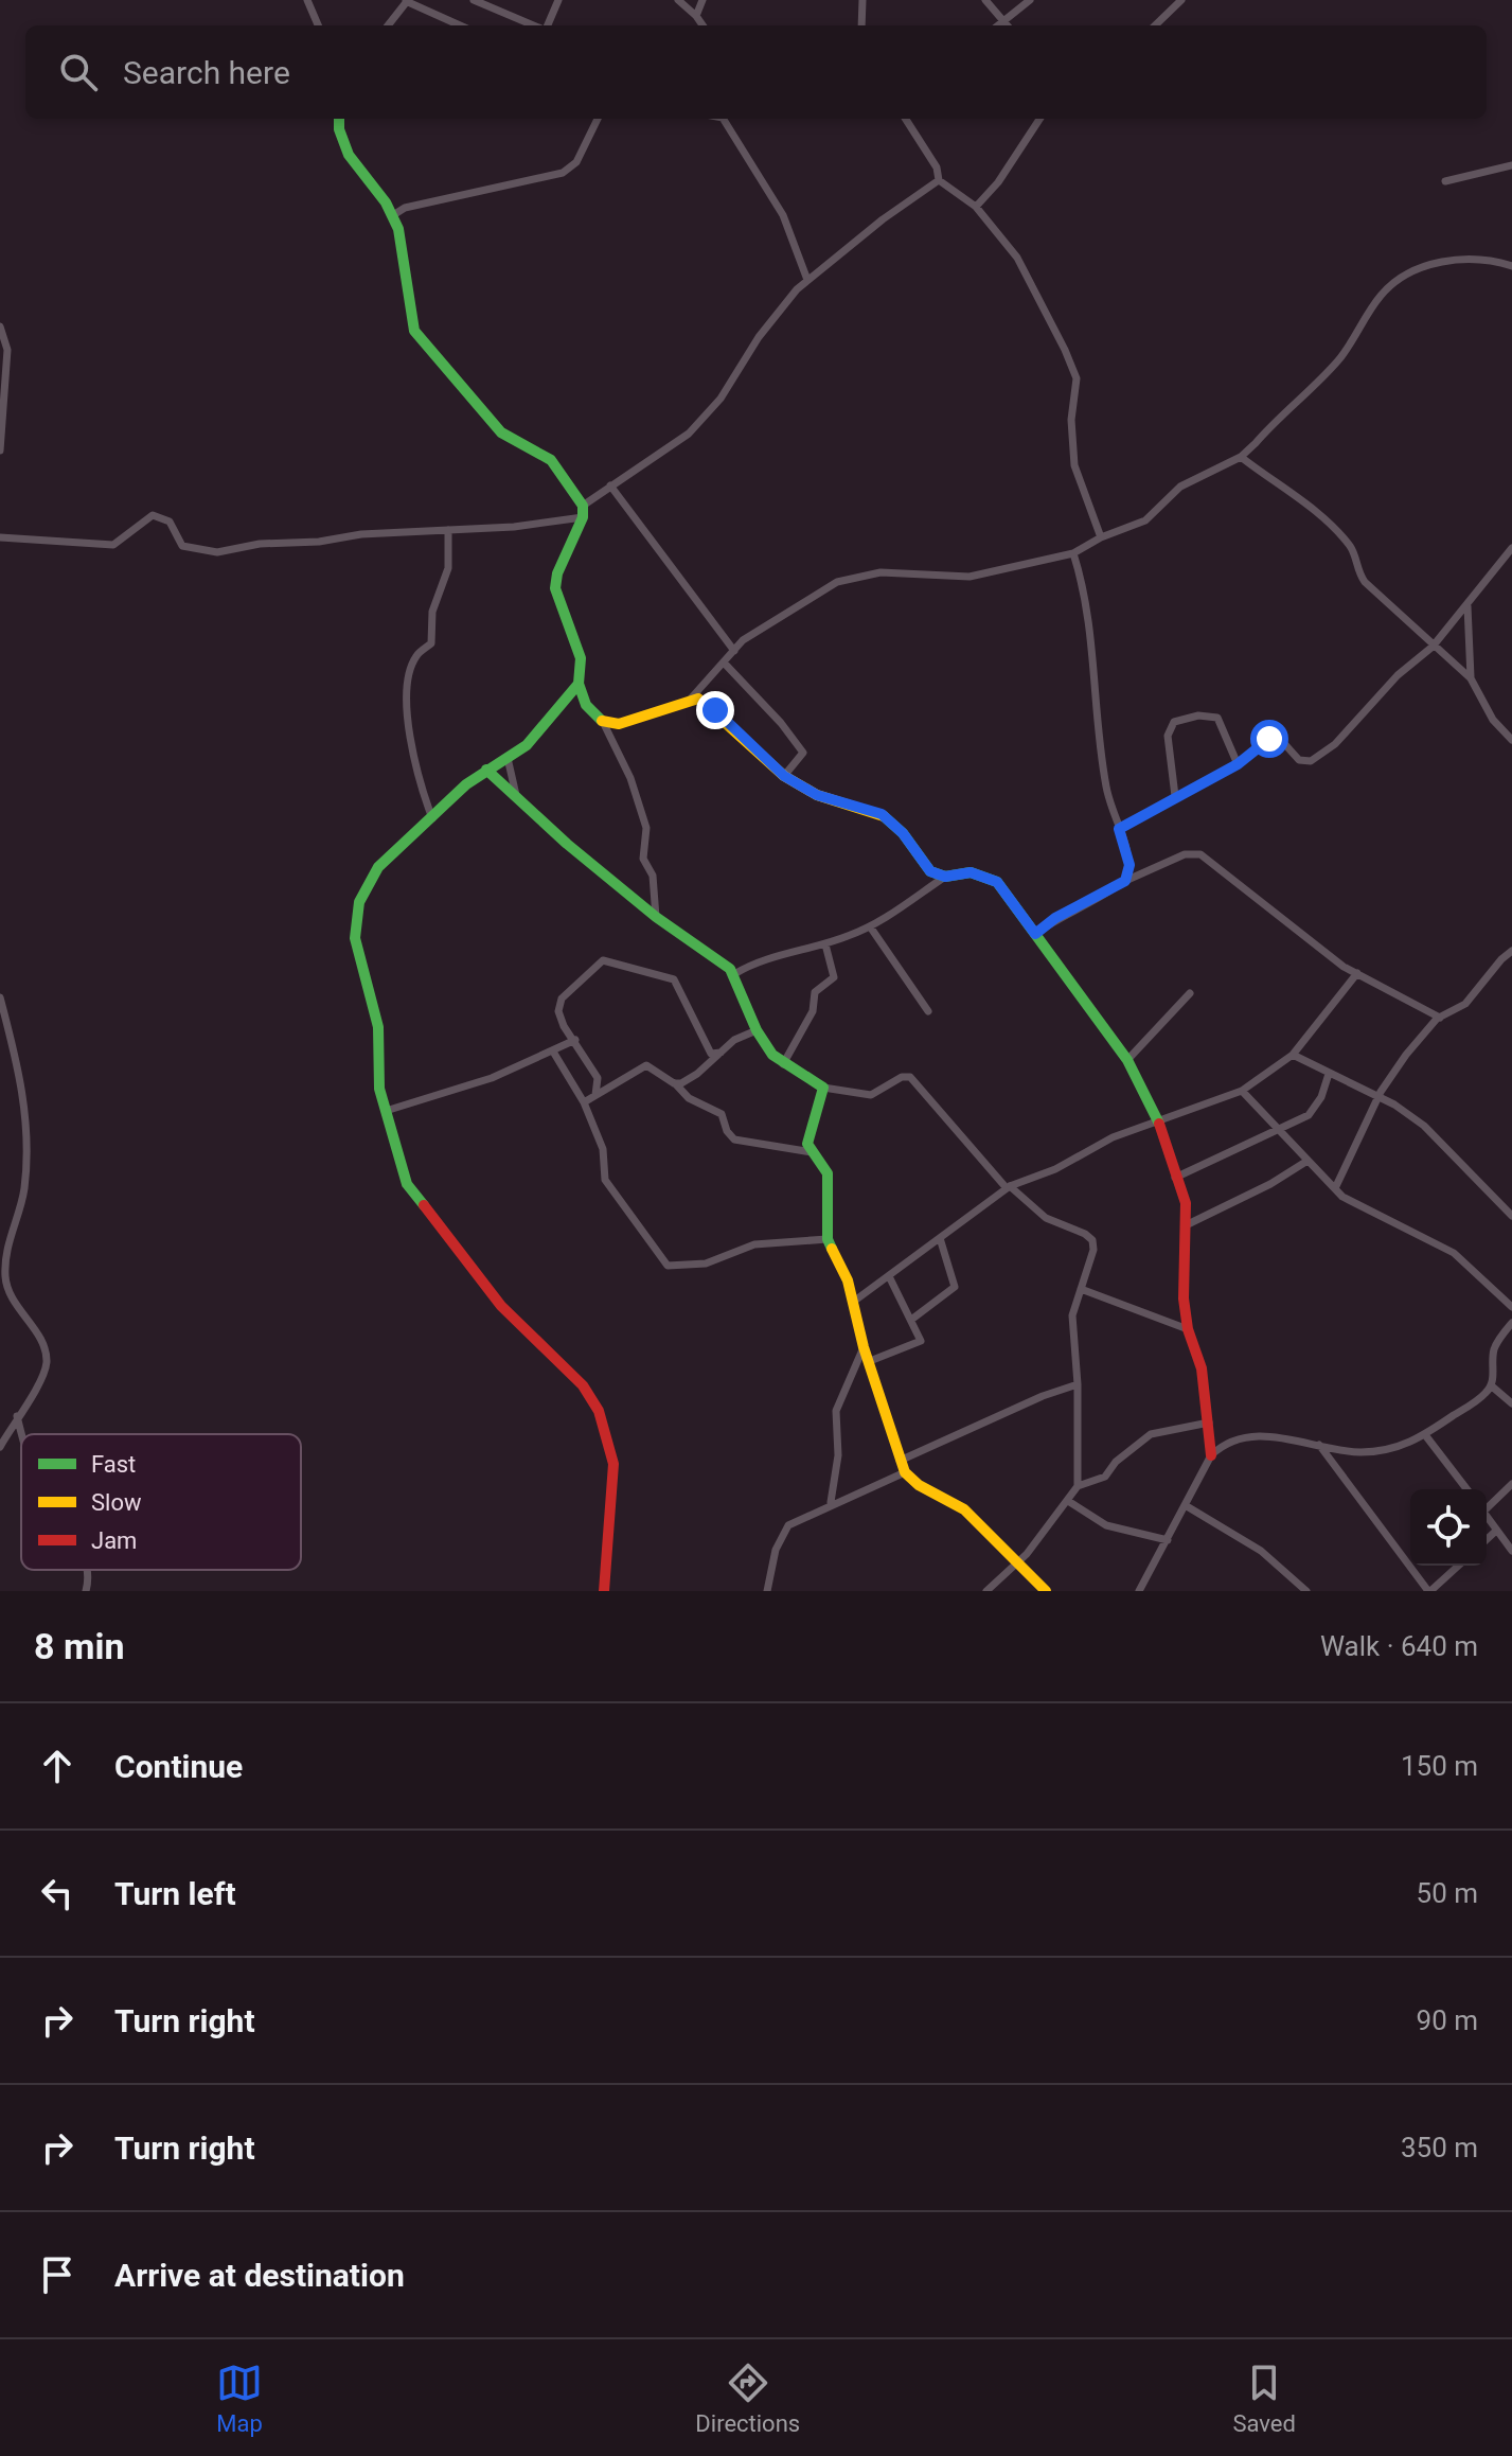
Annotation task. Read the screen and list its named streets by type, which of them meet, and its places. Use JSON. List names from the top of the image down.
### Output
{
  "legend": ["Fast", "Slow", "Jam"],
  "page": {
    "search": "Search here",
    "heading": ["8 min", "Walk · 640 m"],
    "list": [
      ["Continue", "150 m"],
      ["Turn left", "50 m"],
      ["Turn right", "90 m"],
      ["Turn right", "350 m"],
      "Arrive at destination"
    ],
    "nav": ["Map", "Directions", "Saved"]
  }
}
